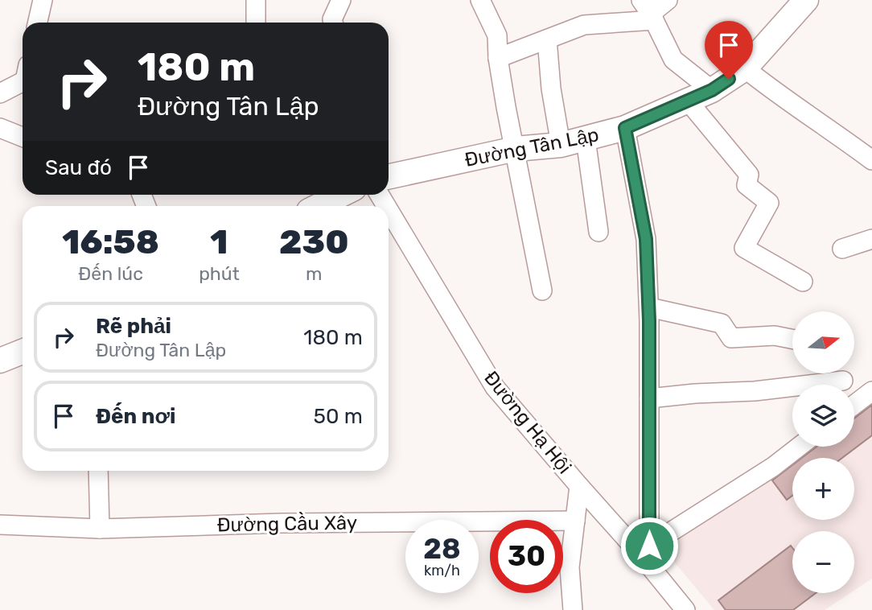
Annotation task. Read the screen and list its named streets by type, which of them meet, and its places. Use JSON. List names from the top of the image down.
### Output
{
  "streets": {
    "main road": ["Đường Tân Lập"],
    "street": ["Đường Hạ Hội", "Đường Cầu Xây"]
  },
  "north": "right",
  "page": {
    "turn": ["180 m", "Đường Tân Lập"],
    "then": "Sau đó",
    "eta": [
      "16:58",
      "Đến lúc",
      "1",
      "phút",
      "230",
      "m"
    ],
    "list": [
      {
        "name": "Rẽ phải",
        "note": "Đường Tân Lập",
        "value": "180 m"
      },
      {
        "name": "Đến nơi",
        "value": "50 m"
      }
    ],
    "map_buttons": ["+", "−"],
    "speed": "28 km/h",
    "limit": "30"
  }
}
